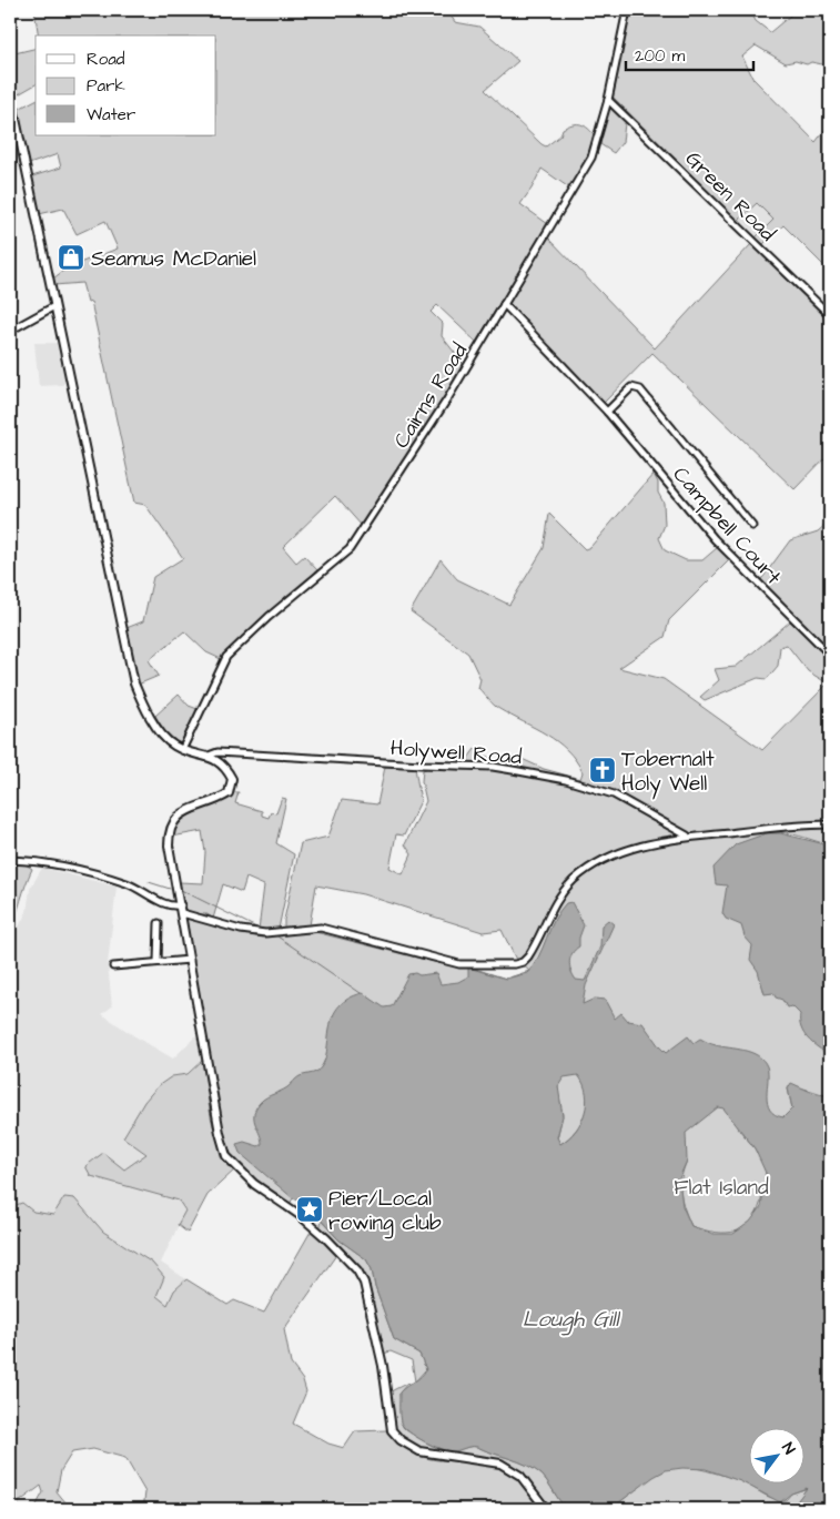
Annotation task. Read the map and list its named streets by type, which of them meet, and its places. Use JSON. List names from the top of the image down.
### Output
{
  "streets": {
    "street": [
      "Green Road",
      "Cairns Road",
      "Campbell Court",
      "Holywell Road"
    ]
  },
  "crossings": [
    ["Green Road", "Cairns Road"],
    ["Cairns Road", "Campbell Court"]
  ],
  "water": ["Lough Gill"],
  "parks": ["Flat Island"],
  "places": {
    "shop": ["Seamus McDaniel"],
    "church": ["Tobernalt Holy Well"],
    "place": ["Pier/Local rowing club"]
  },
  "legend": ["Road", "Park", "Water"],
  "scale_bar": "200 m",
  "north": "top right"
}
